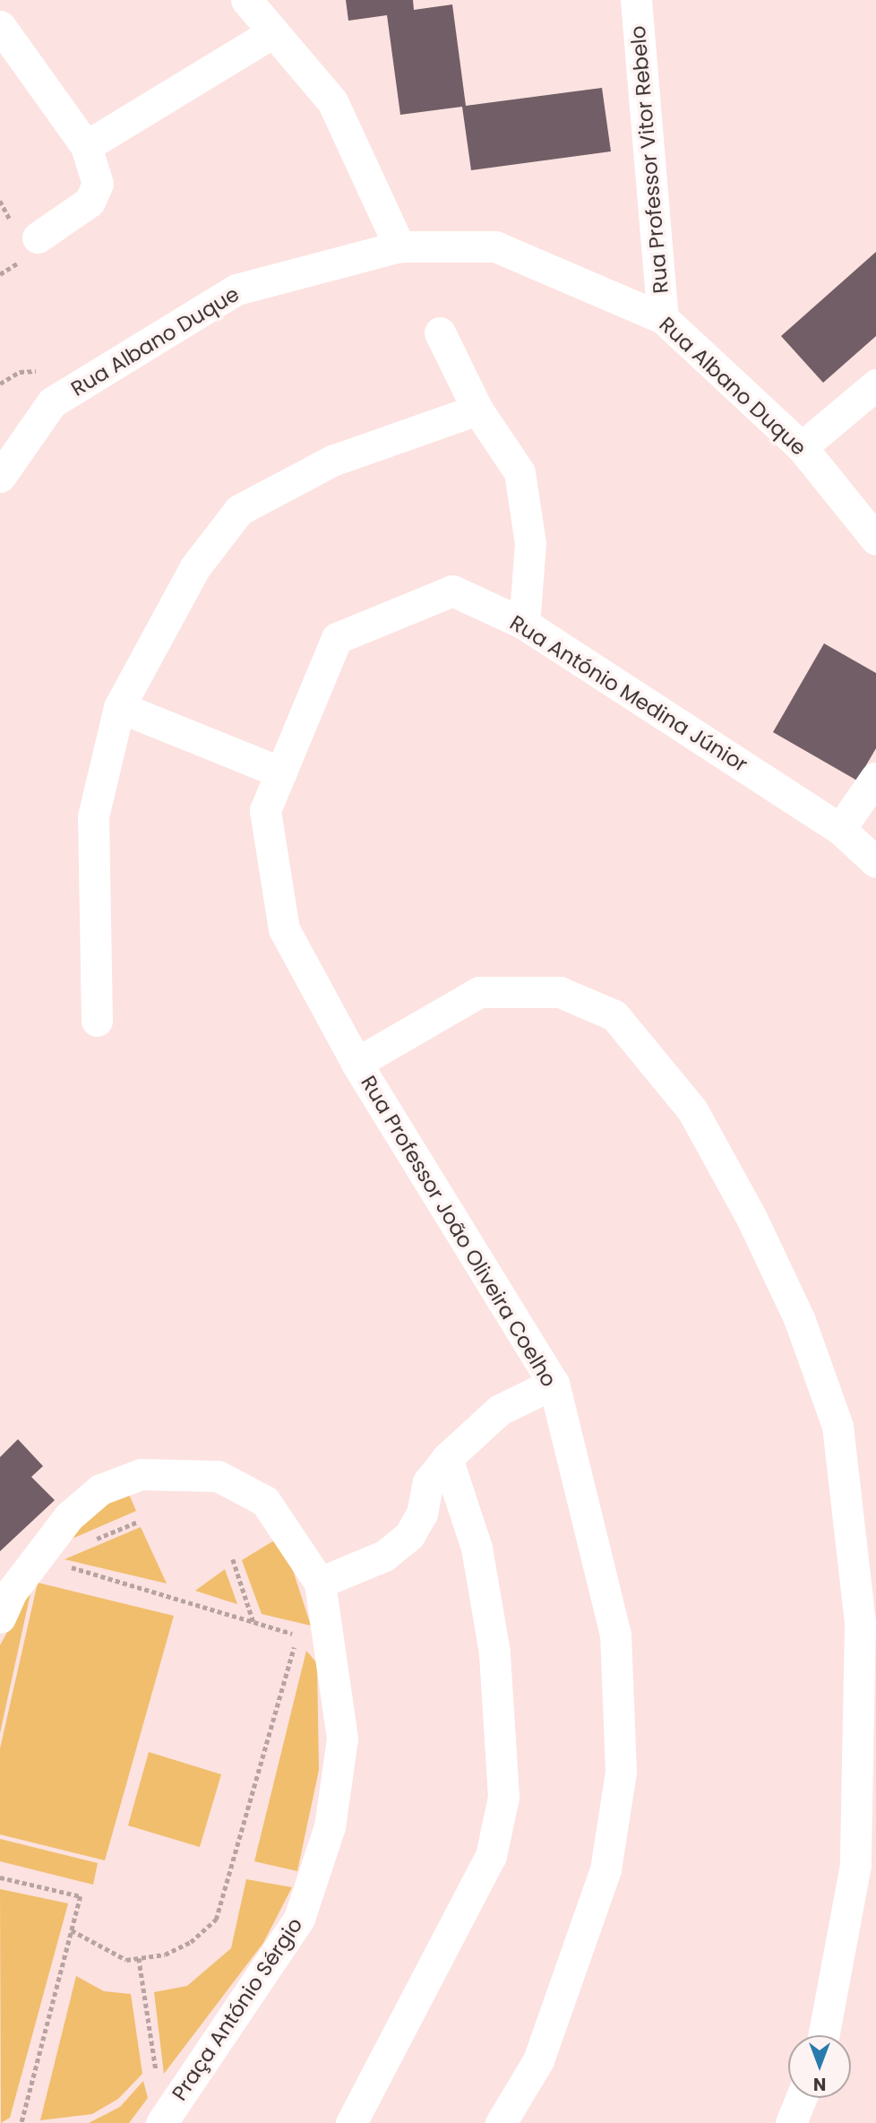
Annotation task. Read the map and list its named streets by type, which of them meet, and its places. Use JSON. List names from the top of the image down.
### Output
{
  "streets": {
    "street": [
      "Rua Professor Vitor Rebelo",
      "Rua Albano Duque",
      "Rua António Medina Júnior",
      "Rua Professor João Oliveira Coelho",
      "Praça António Sérgio"
    ]
  },
  "crossings": [
    ["Rua Professor Vitor Rebelo", "Rua Albano Duque"],
    ["Rua António Medina Júnior", "Rua Professor João Oliveira Coelho"]
  ],
  "north": "bottom"
}
